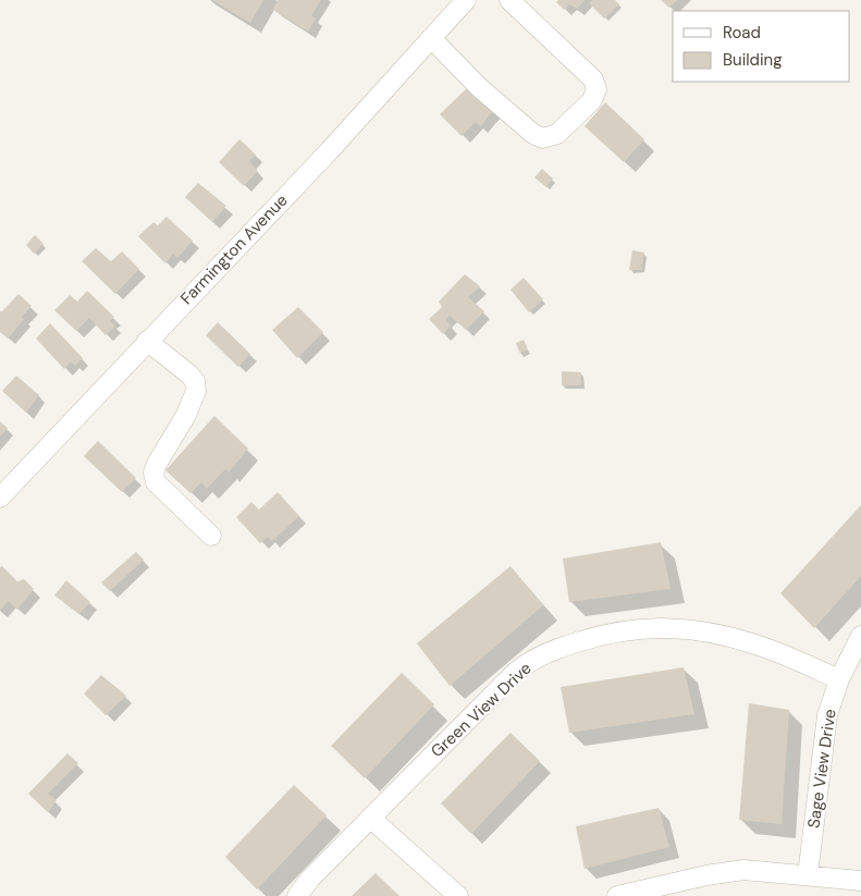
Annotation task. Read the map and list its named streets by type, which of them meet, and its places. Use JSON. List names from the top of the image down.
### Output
{
  "streets": {
    "street": ["Farmington Avenue", "Green View Drive", "Sage View Drive"]
  },
  "crossings": [
    ["Green View Drive", "Sage View Drive"]
  ],
  "legend": ["Road", "Building"]
}
